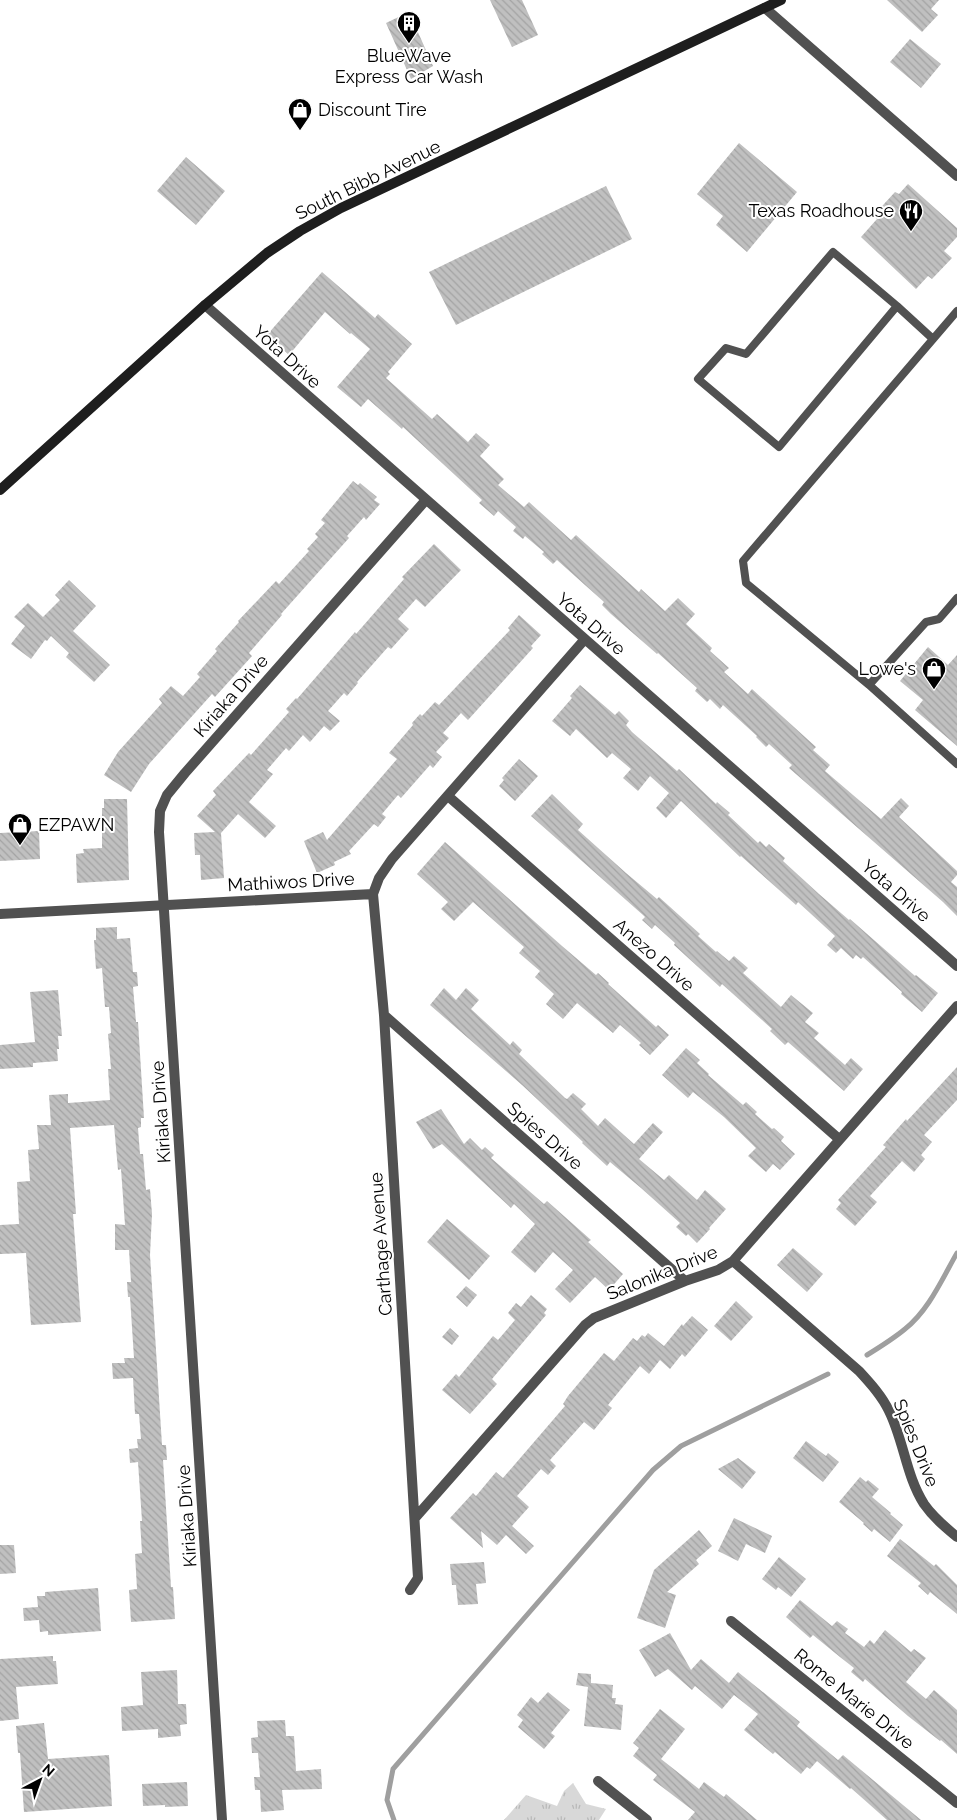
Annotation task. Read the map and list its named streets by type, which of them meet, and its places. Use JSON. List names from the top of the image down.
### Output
{
  "streets": {
    "main road": ["South Bibb Avenue"],
    "street": [
      "Yota Drive",
      "Kiriaka Drive",
      "Mathiwos Drive",
      "Anezo Drive",
      "Spies Drive",
      "Carthage Avenue",
      "Salonika Drive",
      "Rome Marie Drive"
    ]
  },
  "crossings": [
    ["South Bibb Avenue", "Yota Drive"],
    ["Yota Drive", "Kiriaka Drive"],
    ["Yota Drive", "Mathiwos Drive"],
    ["Kiriaka Drive", "Mathiwos Drive"],
    ["Mathiwos Drive", "Anezo Drive"],
    ["Mathiwos Drive", "Carthage Avenue"],
    ["Anezo Drive", "Salonika Drive"],
    ["Spies Drive", "Carthage Avenue"],
    ["Spies Drive", "Salonika Drive"],
    ["Carthage Avenue", "Salonika Drive"]
  ],
  "places": {
    "building": ["BlueWave Express Car Wash"],
    "shop": ["Discount Tire", "Lowe's", "EZPAWN"],
    "restaurant": ["Texas Roadhouse"]
  },
  "north": "top right"
}
